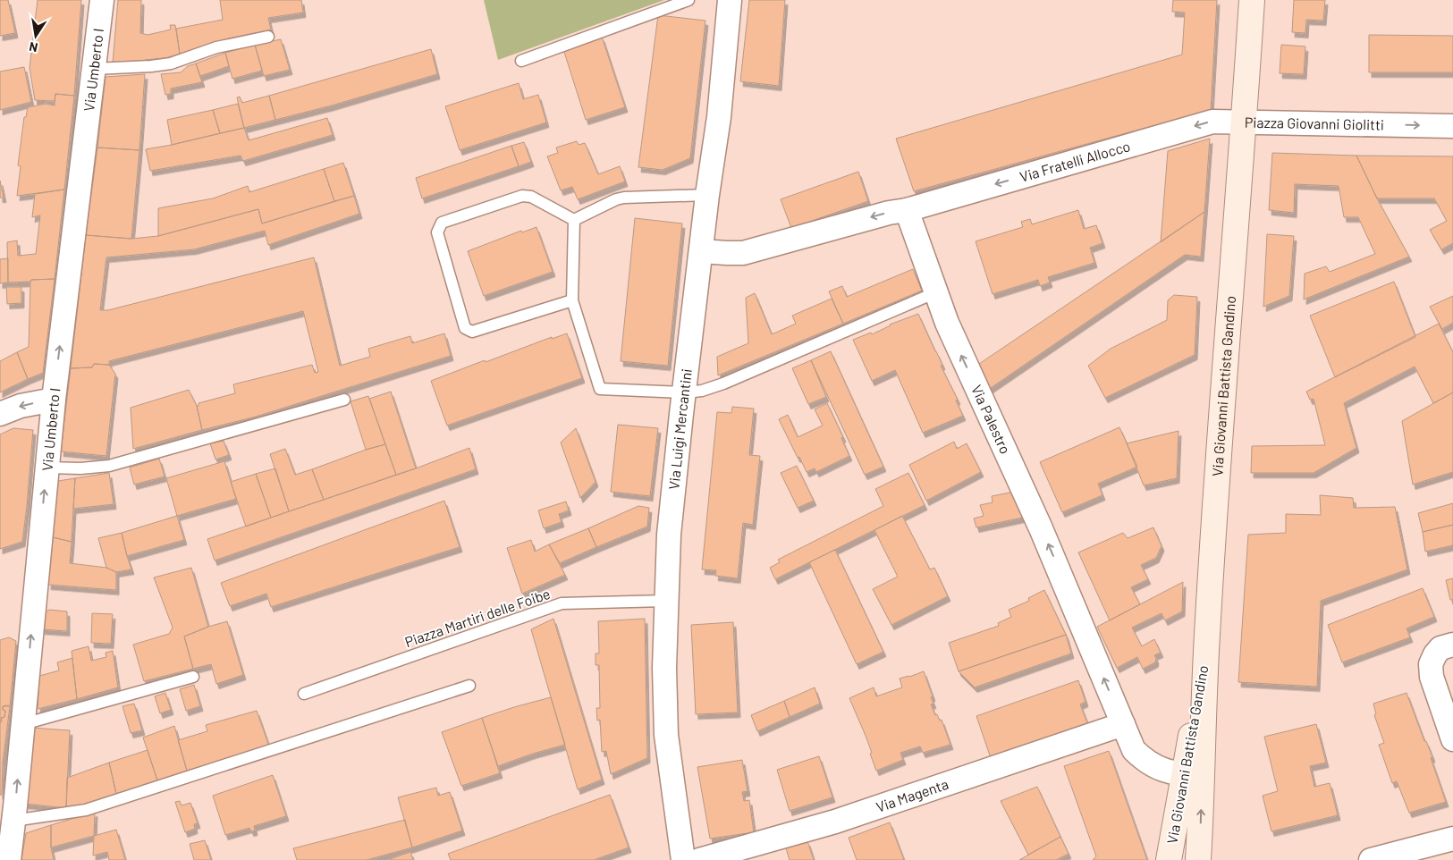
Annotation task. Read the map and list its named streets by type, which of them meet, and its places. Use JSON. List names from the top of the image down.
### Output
{
  "streets": {
    "main road": ["Piazza Giovanni Giolitti", "Via Giovanni Battista Gandino"],
    "street": [
      "Via Umberto I",
      "Via Fratelli Allocco",
      "Via Palestro",
      "Via Luigi Mercantini",
      "Via Magenta"
    ],
    "lane": ["Piazza Martiri delle Foibe"]
  },
  "crossings": [
    ["Piazza Giovanni Giolitti", "Via Fratelli Allocco"],
    ["Piazza Giovanni Giolitti", "Via Giovanni Battista Gandino"],
    ["Via Fratelli Allocco", "Via Giovanni Battista Gandino"],
    ["Via Fratelli Allocco", "Via Palestro"],
    ["Via Giovanni Battista Gandino", "Via Palestro"],
    ["Via Palestro", "Via Magenta"],
    ["Via Luigi Mercantini", "Piazza Martiri delle Foibe"]
  ],
  "one_way": [
    "Via Umberto I",
    "Piazza Giovanni Giolitti",
    "Via Fratelli Allocco",
    "Via Palestro"
  ],
  "north": "bottom"
}
